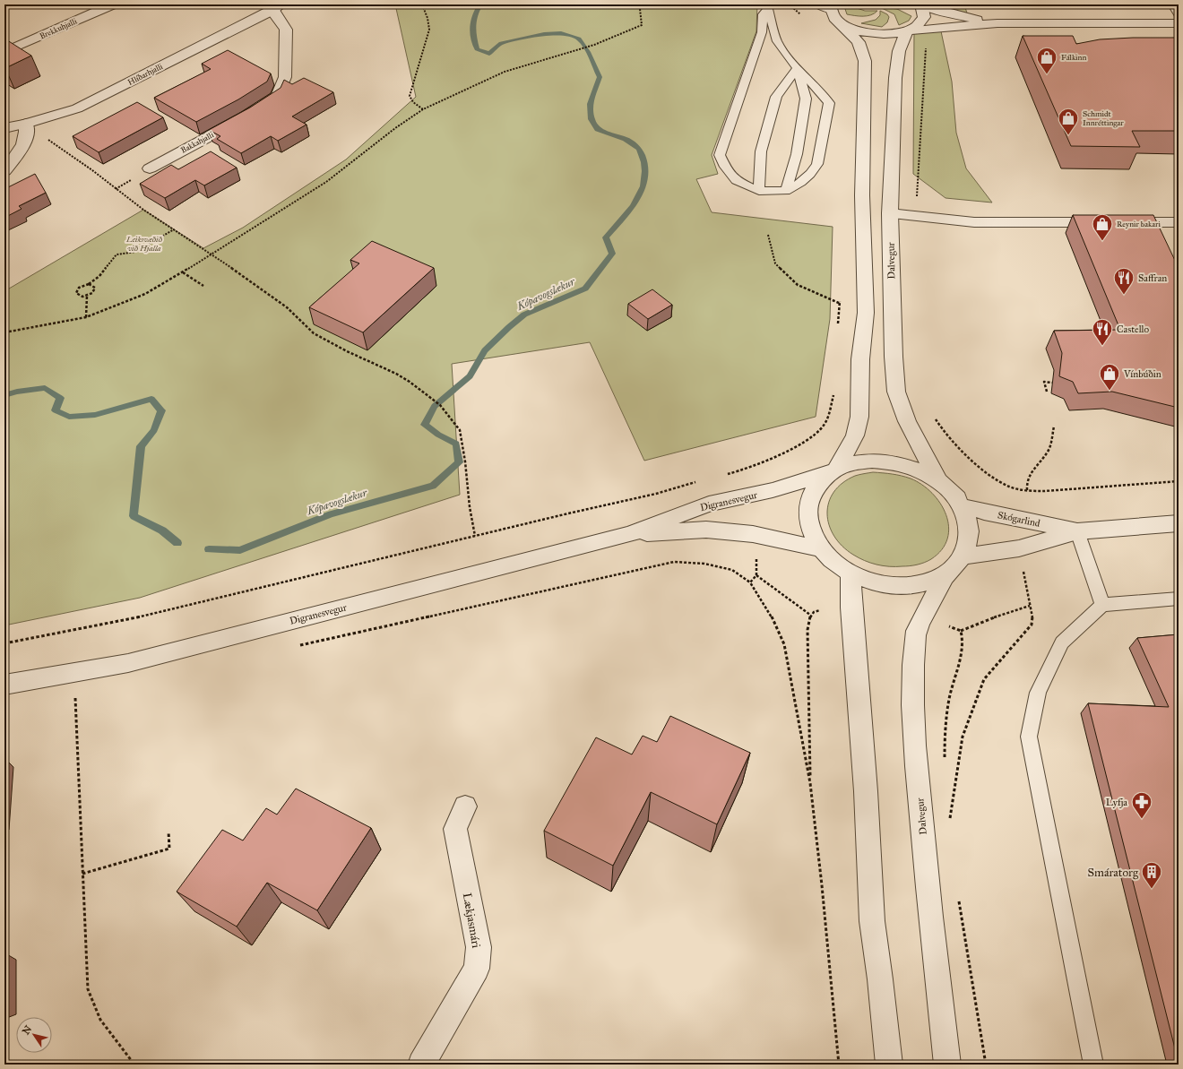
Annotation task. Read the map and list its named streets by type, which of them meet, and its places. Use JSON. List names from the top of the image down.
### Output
{
  "streets": {
    "street": [
      "Brekkuhjalli",
      "Hlíðarhjalli",
      "Bakkahjalli",
      "Dalvegur",
      "Digranesvegur",
      "Skógarlind",
      "Lækjasmári"
    ]
  },
  "crossings": [
    ["Hlíðarhjalli", "Bakkahjalli"],
    ["Dalvegur", "Digranesvegur"]
  ],
  "water": ["Kópavogslækur"],
  "parks": ["Leiksvæðið við Hjalla"],
  "places": {
    "shop": [
      "Fálkinn",
      "Schmidt Innréttingar",
      "Reynir bakari",
      "Vínbúðin"
    ],
    "restaurant": ["Saffran", "Castello"],
    "pharmacy": ["Lyfja"],
    "building": ["Smáratorg"]
  },
  "north": "top left"
}
